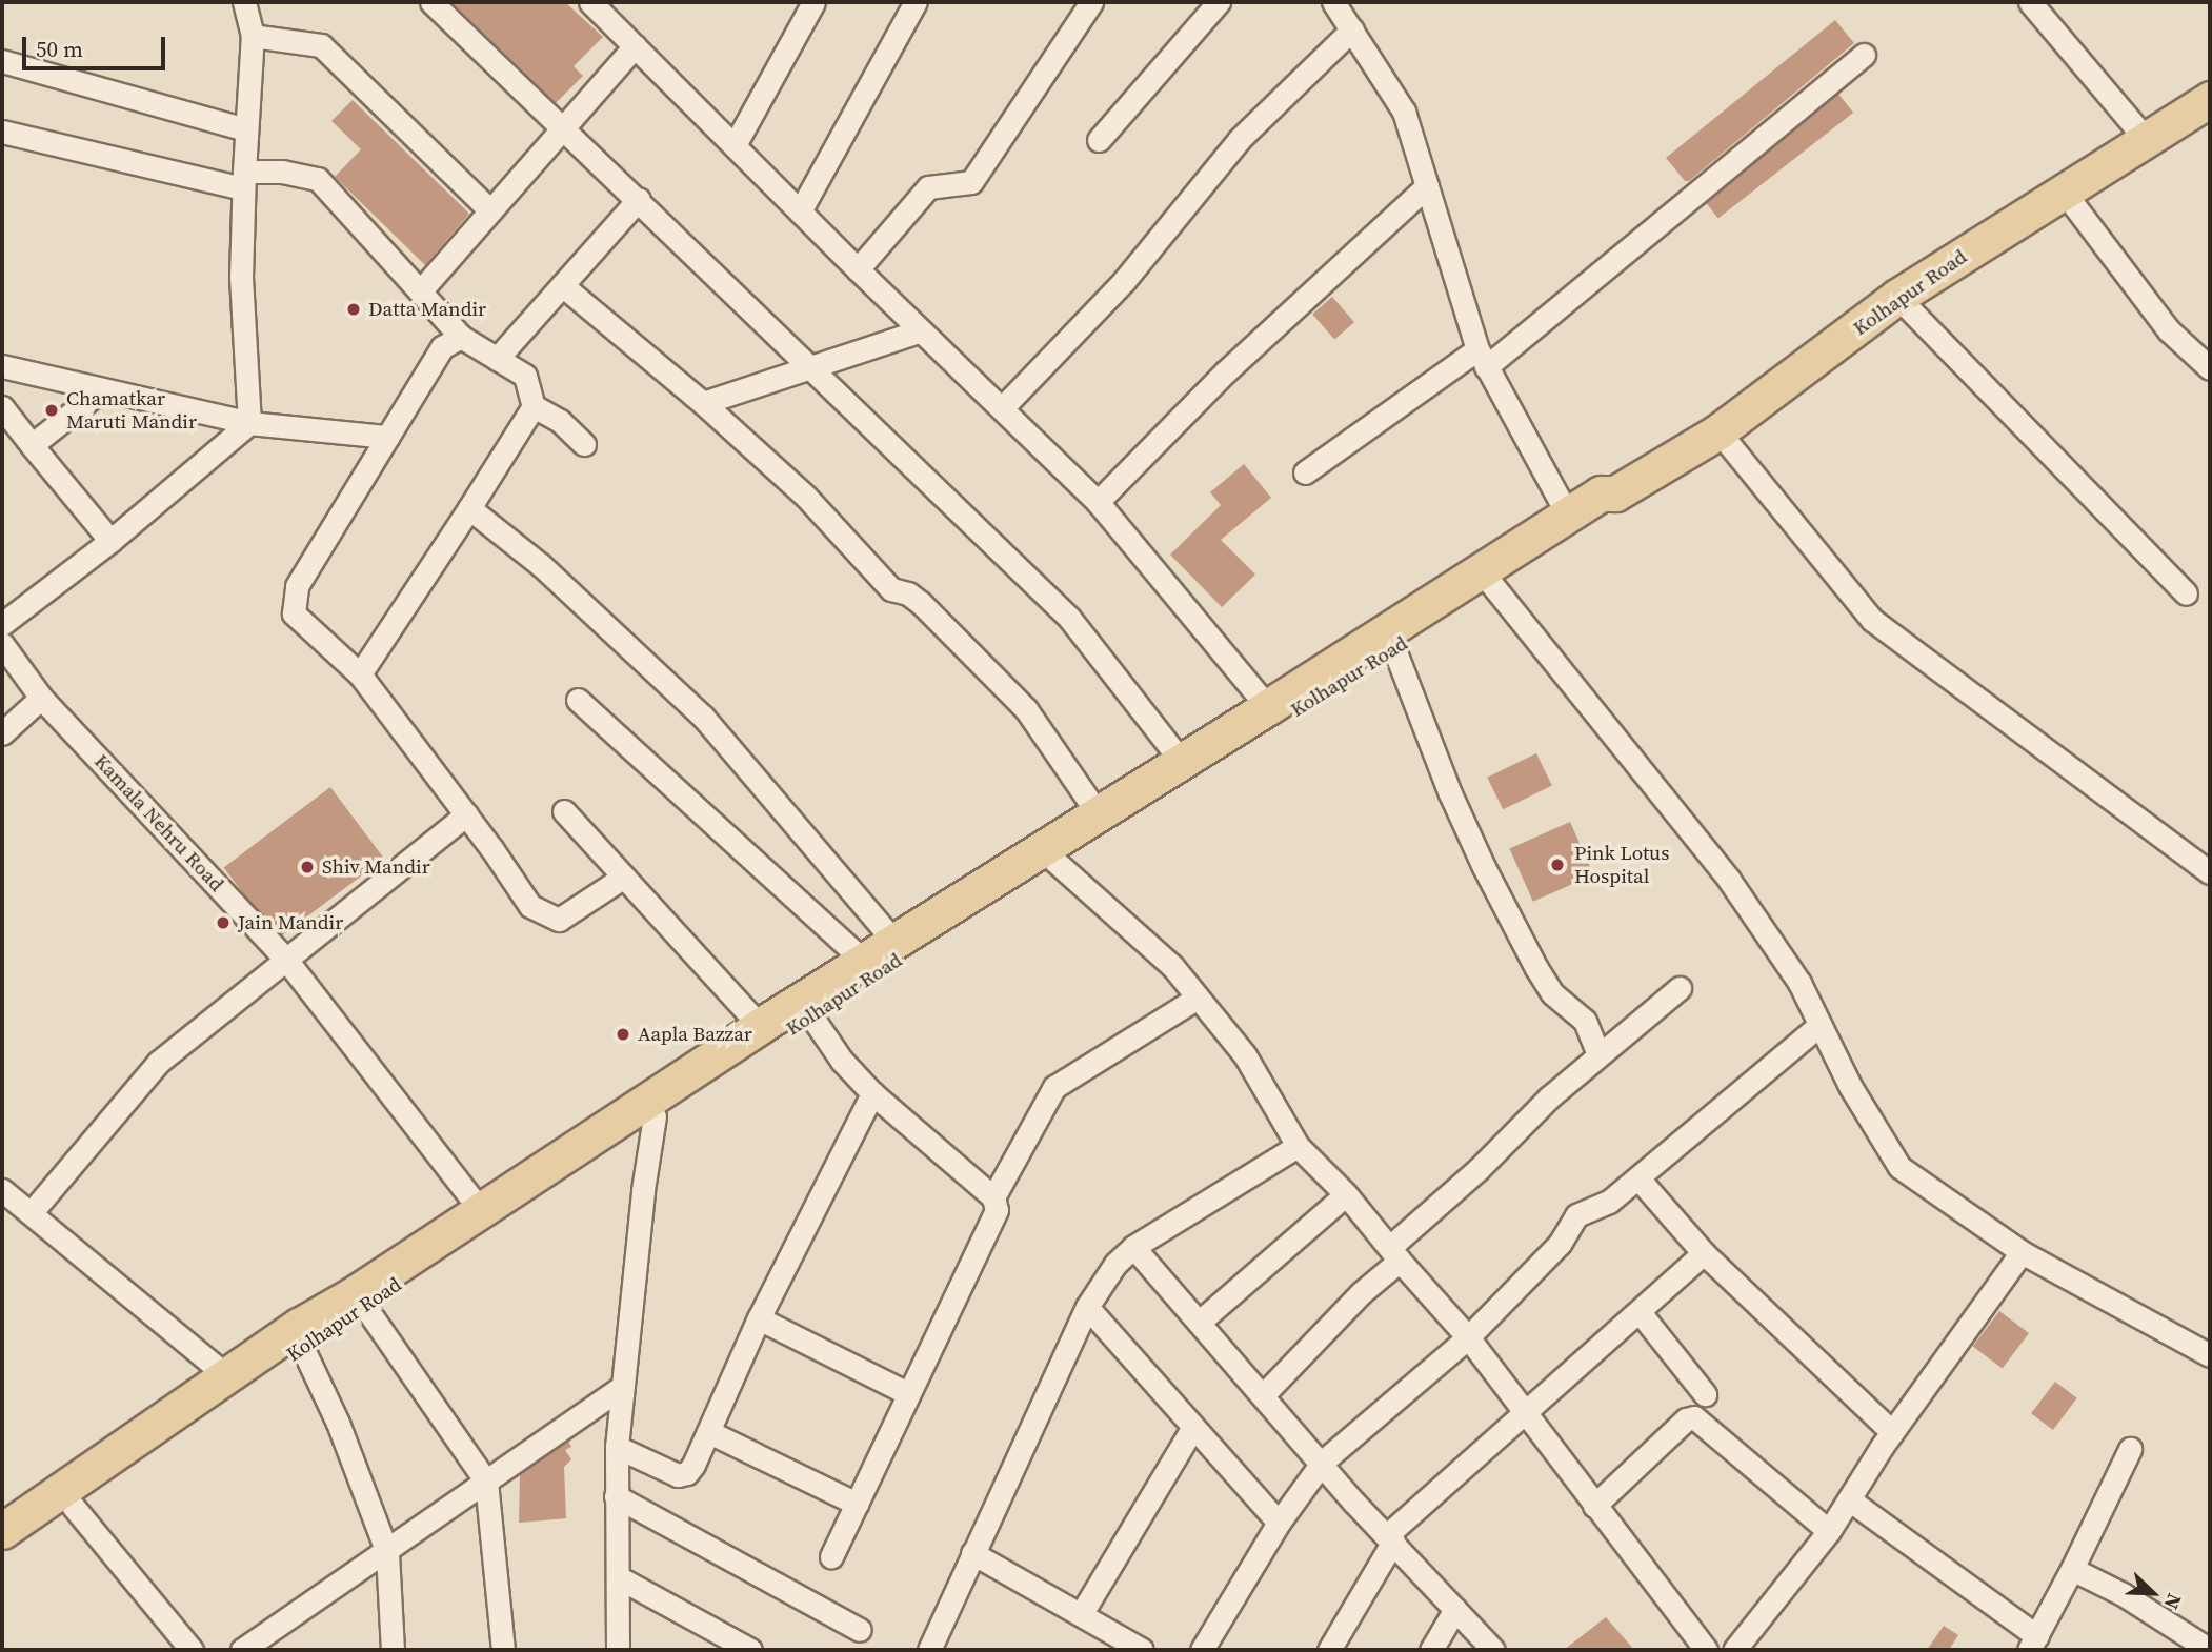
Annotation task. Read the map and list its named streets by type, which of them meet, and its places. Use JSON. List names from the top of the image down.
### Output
{
  "streets": {
    "main road": ["Kolhapur Road"],
    "street": ["Kamala Nehru Road"]
  },
  "crossings": [
    ["Kolhapur Road", "Kamala Nehru Road"]
  ],
  "places": [
    "Datta Mandir",
    "Chamatkar Maruti Mandir",
    "Pink Lotus Hospital",
    "Shiv Mandir",
    "Jain Mandir",
    "Aapla Bazzar"
  ],
  "scale_bar": "50 m",
  "north": "bottom right"
}
